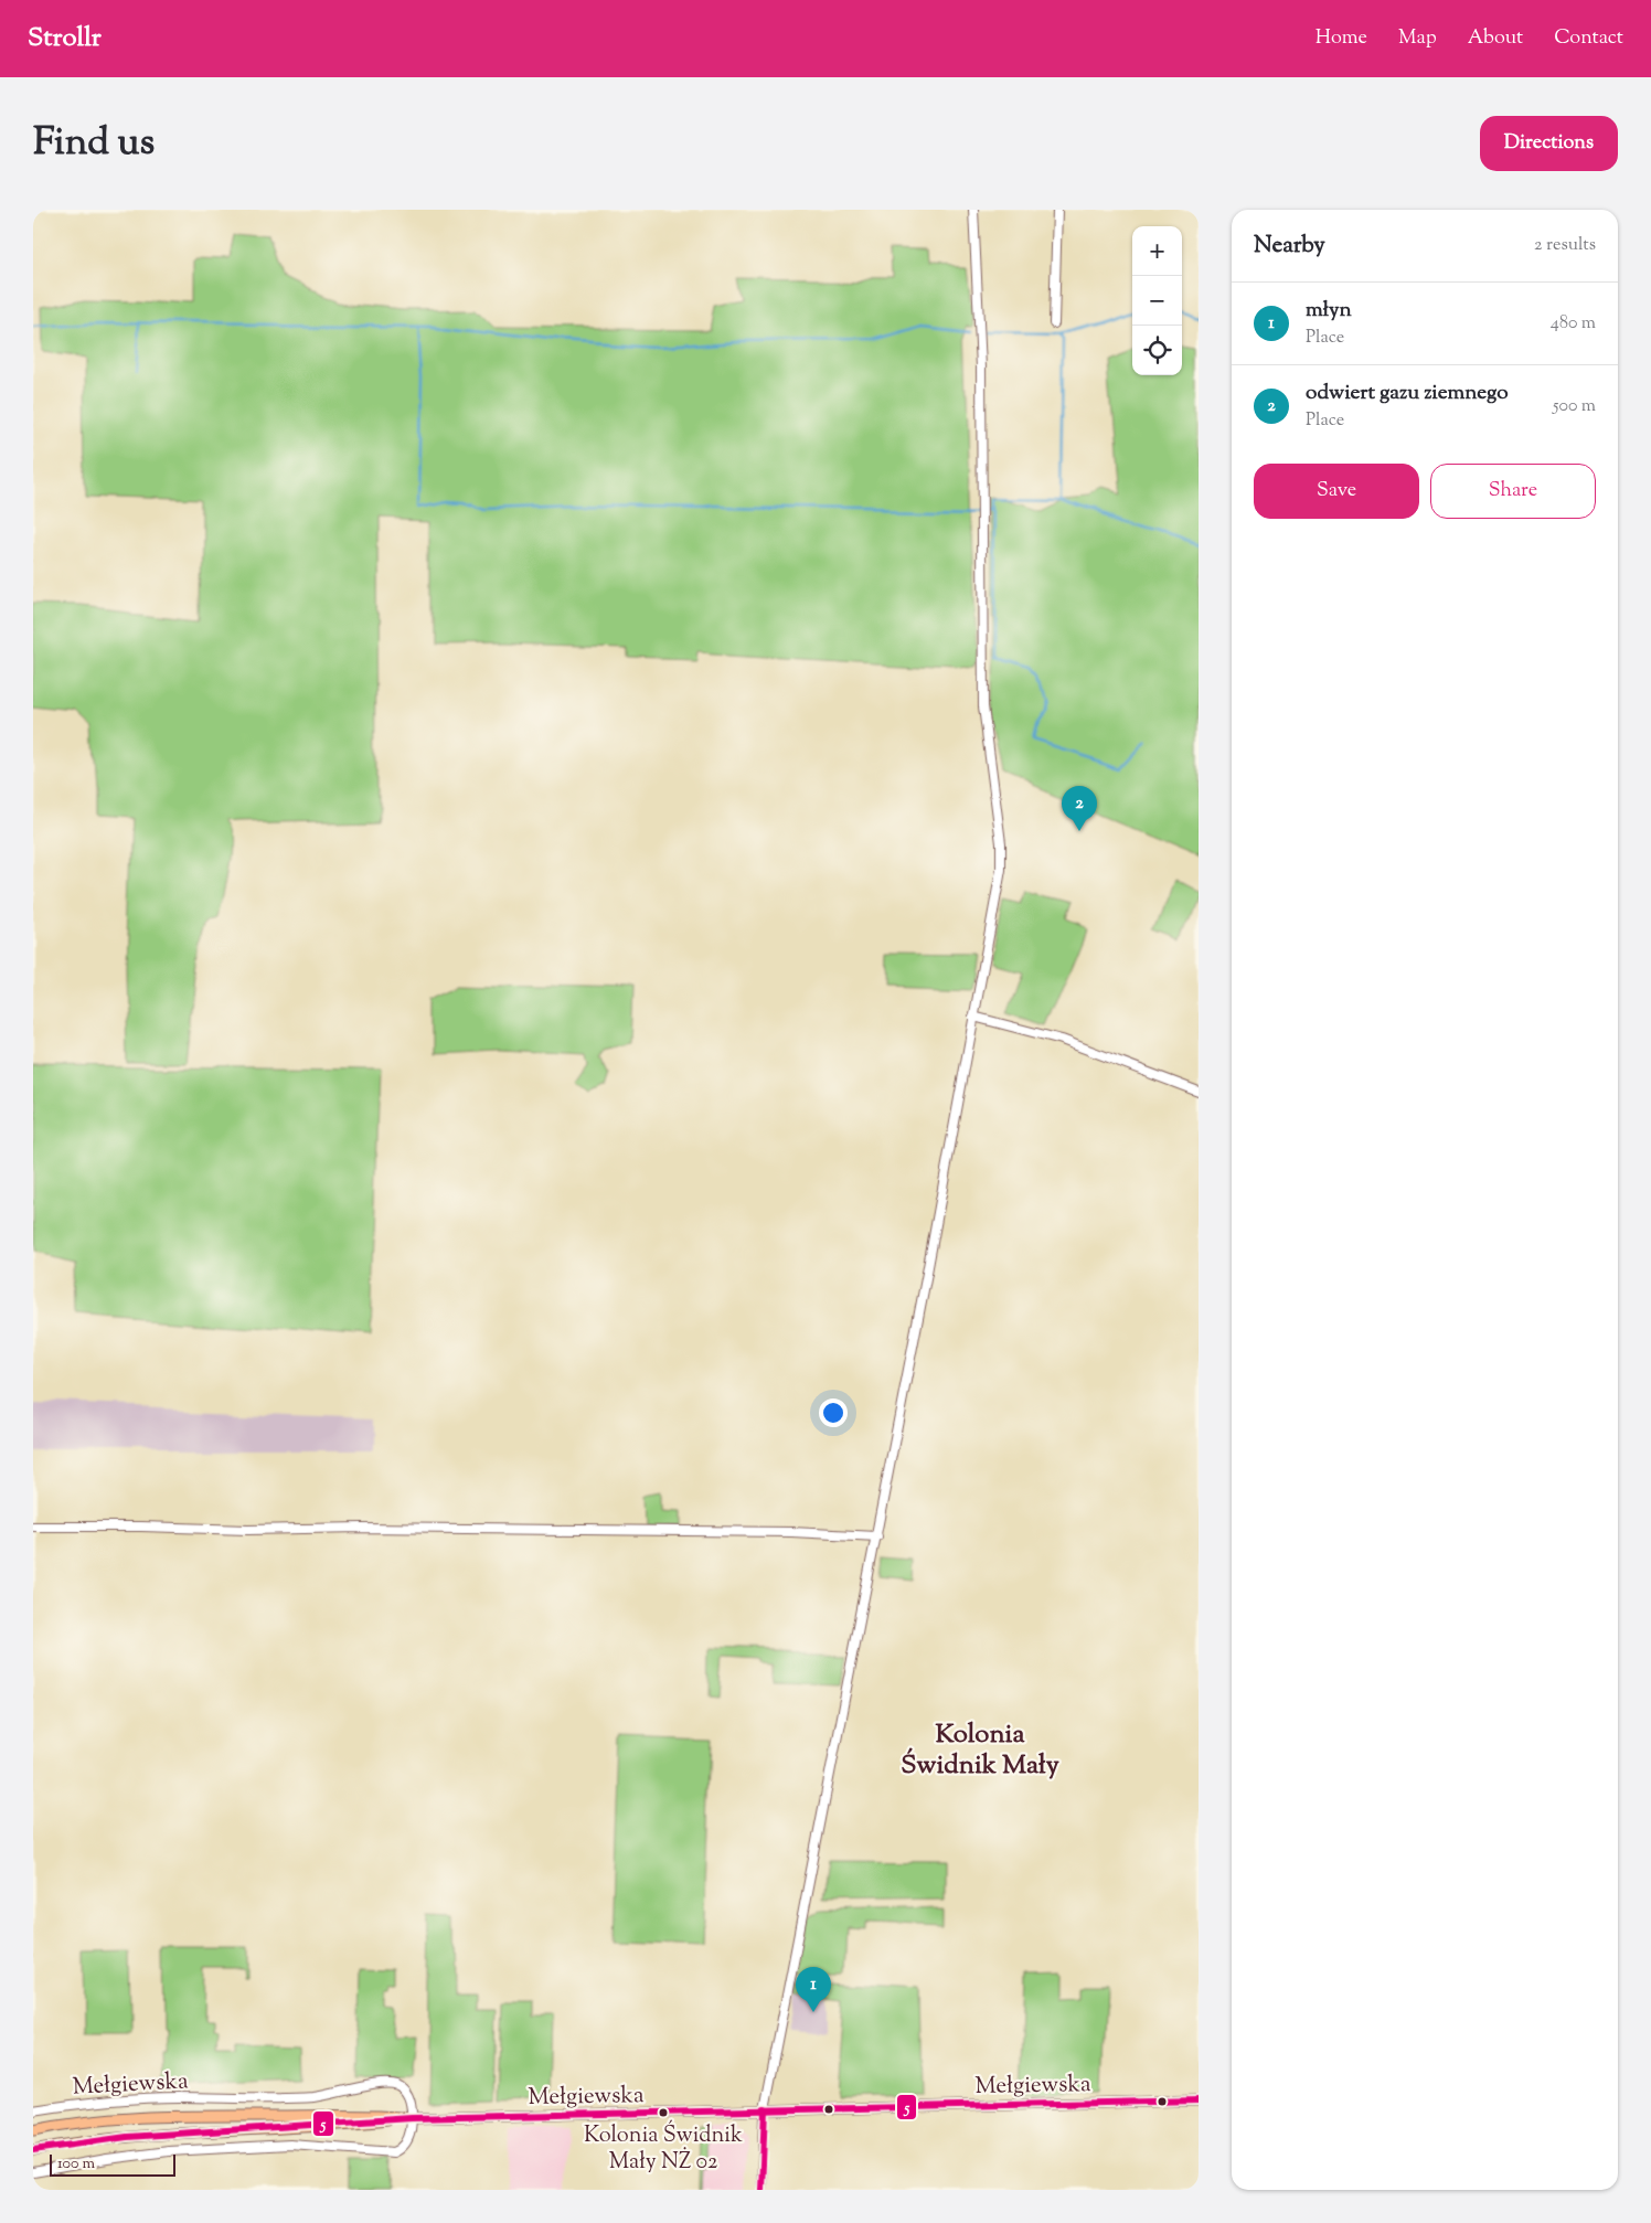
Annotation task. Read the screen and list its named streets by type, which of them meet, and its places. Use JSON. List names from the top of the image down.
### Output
{
  "streets": {
    "main road": ["Mełgiewska"]
  },
  "districts": ["Kolonia Świdnik Mały"],
  "places": ["Kolonia Świdnik Mały NŻ 02"],
  "lines": ["transit line 5"],
  "scale_bar": "100 m",
  "page": {
    "header": "Strollr",
    "nav": [
      "Home",
      "Map",
      "About",
      "Contact"
    ],
    "title": "Find us",
    "buttons": [
      "Directions",
      ["Save", "Share"]
    ],
    "heading": ["Nearby", "2 results"],
    "map_buttons": ["+", "−"],
    "list": [
      {
        "mark": "1",
        "name": "młyn",
        "note": "Place",
        "value": "480 m"
      },
      {
        "mark": "2",
        "name": "odwiert gazu ziemnego",
        "note": "Place",
        "value": "500 m"
      }
    ],
    "pins": ["2", "1"],
    "scale": "100 m"
  }
}
